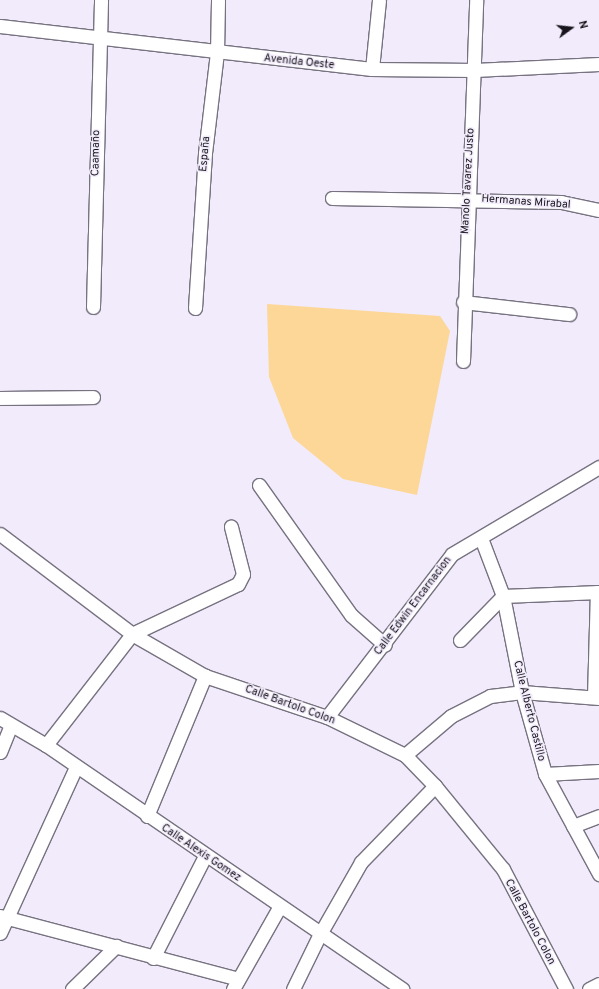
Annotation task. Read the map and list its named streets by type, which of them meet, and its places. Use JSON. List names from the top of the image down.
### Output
{
  "streets": {
    "street": [
      "Avenida Oeste",
      "Caamaño",
      "España",
      "Manolo Tavarez Justo",
      "Hermanas Mirabal",
      "Calle Edwin Encarnacion",
      "Calle Bartolo Colon",
      "Calle Alberto Castillo",
      "Calle Alexis Gomez"
    ]
  },
  "crossings": [
    ["Avenida Oeste", "Caamaño"],
    ["Avenida Oeste", "España"],
    ["Avenida Oeste", "Manolo Tavarez Justo"],
    ["Manolo Tavarez Justo", "Hermanas Mirabal"],
    ["Calle Edwin Encarnacion", "Calle Bartolo Colon"],
    ["Calle Edwin Encarnacion", "Calle Alberto Castillo"]
  ],
  "north": "right"
}
